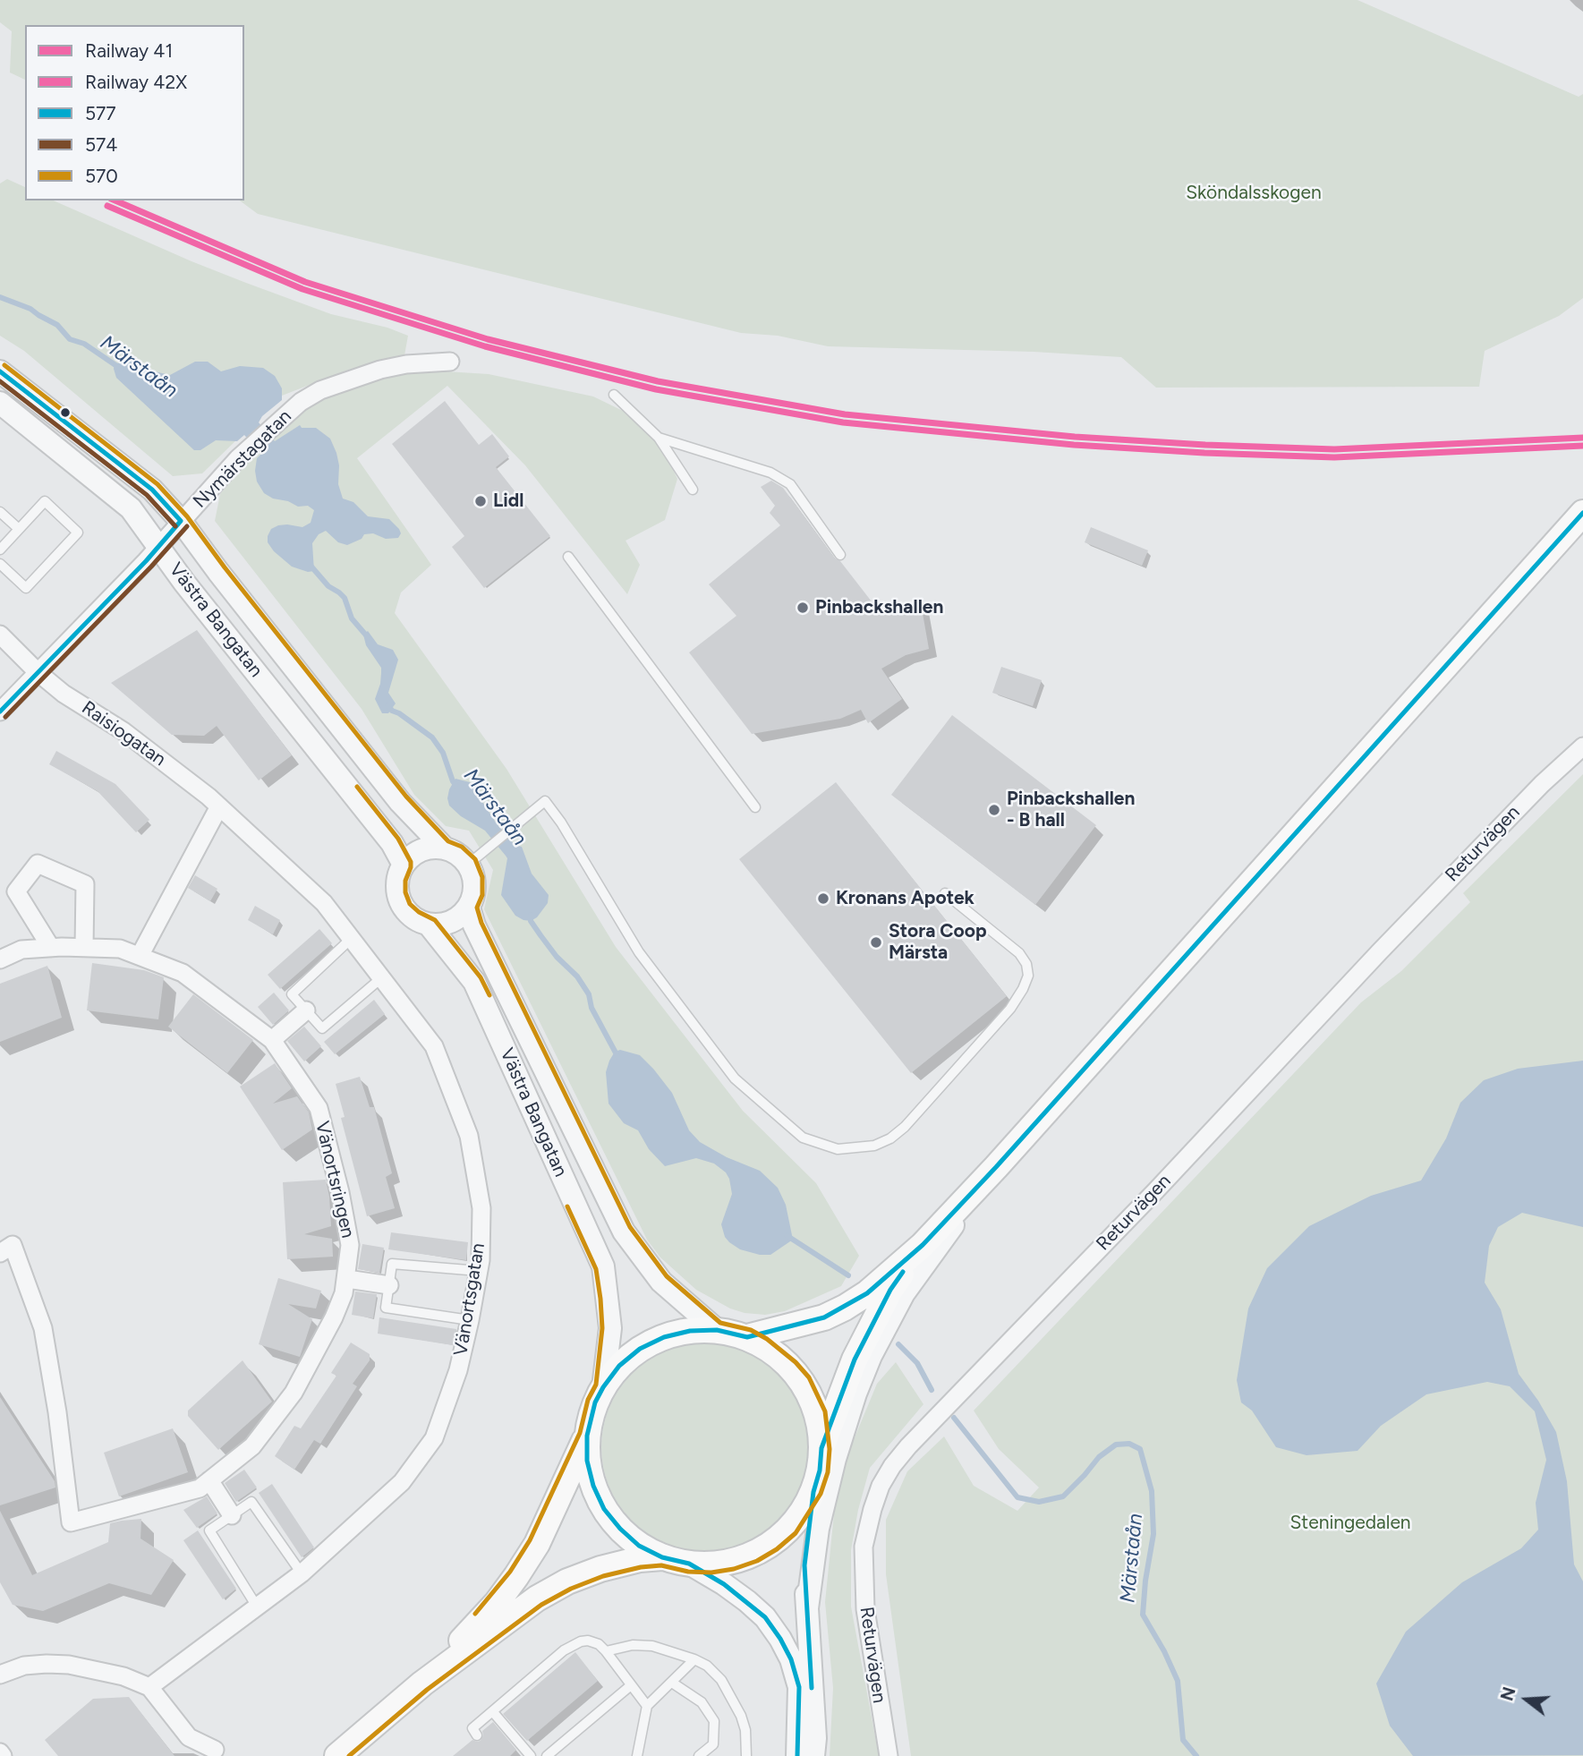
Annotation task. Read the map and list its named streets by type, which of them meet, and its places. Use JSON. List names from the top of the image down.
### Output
{
  "streets": {
    "street": [
      "Nymärstagatan",
      "Västra Bangatan",
      "Raisiogatan",
      "Returvägen",
      "Vänortsringen",
      "Vänortsgatan"
    ]
  },
  "crossings": [
    ["Nymärstagatan", "Västra Bangatan"],
    ["Nymärstagatan", "Raisiogatan"],
    ["Raisiogatan", "Vänortsgatan"]
  ],
  "water": ["Märstaån"],
  "parks": ["Sköndalsskogen", "Steningedalen"],
  "places": [
    "Lidl",
    "Pinbackshallen",
    "Pinbackshallen - B hall",
    "Kronans Apotek",
    "Stora Coop Märsta"
  ],
  "lines": [
    "rail line 41",
    "rail line 42X",
    "transit line 570",
    "transit line 577",
    "transit line 574"
  ],
  "legend": [
    "Railway 41",
    "Railway 42X",
    "577",
    "574",
    "570"
  ],
  "north": "left"
}
